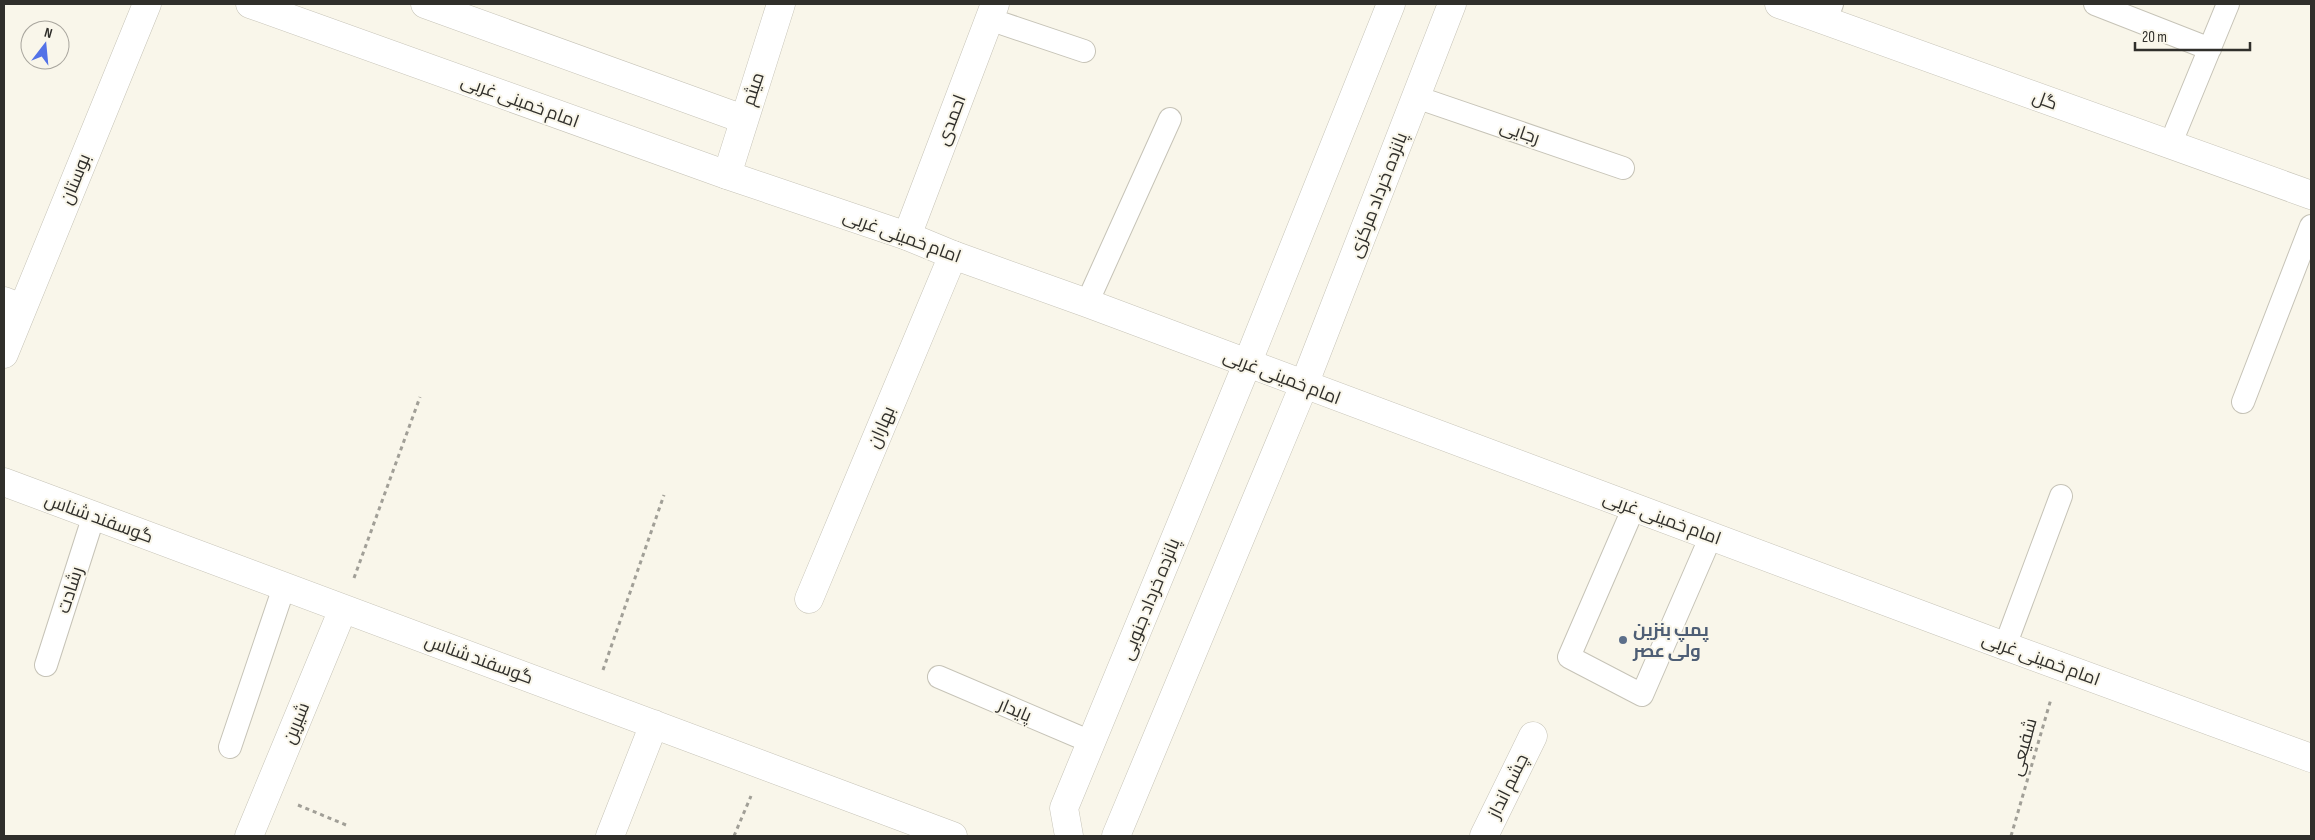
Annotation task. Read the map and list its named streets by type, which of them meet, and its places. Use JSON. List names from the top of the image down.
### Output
{
  "streets": {
    "street": [
      "میثم",
      "گل",
      "امام خمینی غربی",
      "احمدی",
      "بوستان",
      "پانزده خرداد مرکزی",
      "بهاران",
      "گوسفند شناس",
      "پانزده خرداد جنوبی",
      "شیرین",
      "چشم انداز"
    ],
    "lane": ["رجایی", "رشادت", "پایدار"],
    "path": ["شفیعی"]
  },
  "crossings": [
    ["میثم", "امام خمینی غربی"],
    ["امام خمینی غربی", "احمدی"],
    ["امام خمینی غربی", "پانزده خرداد مرکزی"],
    ["امام خمینی غربی", "بهاران"],
    ["امام خمینی غربی", "پانزده خرداد جنوبی"],
    ["امام خمینی غربی", "شفیعی"],
    ["رجایی", "پانزده خرداد مرکزی"],
    ["گوسفند شناس", "رشادت"],
    ["گوسفند شناس", "شیرین"],
    ["پانزده خرداد جنوبی", "پایدار"]
  ],
  "places": ["پمپ بنزین ولی عصر"],
  "scale_bar": "20 m",
  "north": "top"
}
